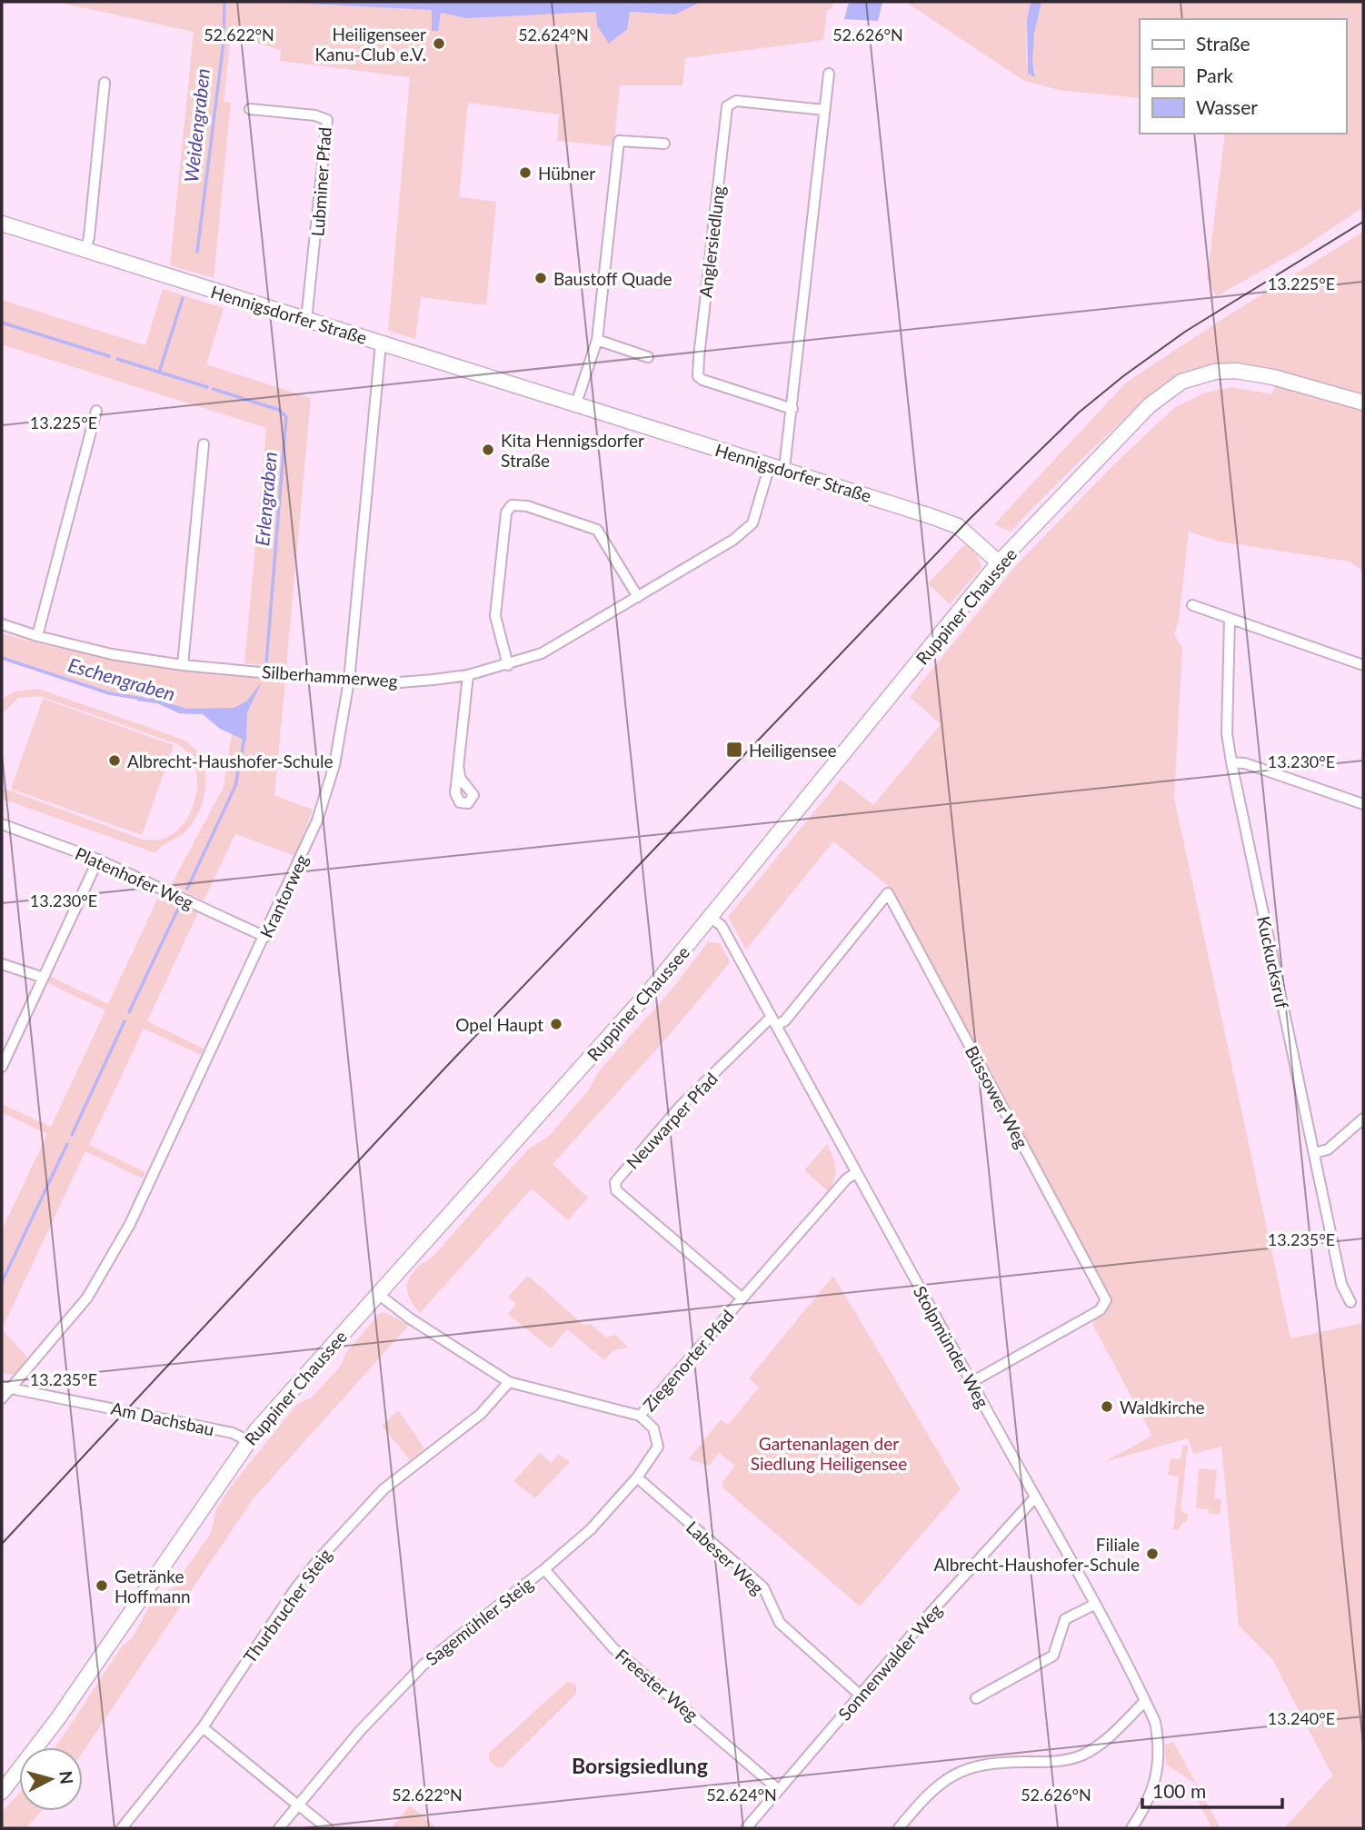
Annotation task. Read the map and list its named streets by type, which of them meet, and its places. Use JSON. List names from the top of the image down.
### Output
{
  "streets": {
    "main road": ["Hennigsdorfer Straße", "Ruppiner Chaussee"],
    "street": [
      "Lubminer Pfad",
      "Anglersiedlung",
      "Silberhammerweg",
      "Platenhofer Weg",
      "Krantorweg",
      "Kuckucksruf",
      "Büssower Weg",
      "Neuwarper Pfad",
      "Stolpmünder Weg",
      "Ziegenorter Pfad",
      "Am Dachsbau",
      "Labeser Weg",
      "Thurbrucher Steig",
      "Sagemühler Steig",
      "Sonnenwalder Weg",
      "Freester Weg"
    ]
  },
  "crossings": [
    ["Lubminer Pfad", "Hennigsdorfer Straße"],
    ["Hennigsdorfer Straße", "Ruppiner Chaussee"],
    ["Hennigsdorfer Straße", "Silberhammerweg"],
    ["Hennigsdorfer Straße", "Krantorweg"],
    ["Ruppiner Chaussee", "Stolpmünder Weg"],
    ["Ruppiner Chaussee", "Ziegenorter Pfad"],
    ["Ruppiner Chaussee", "Am Dachsbau"],
    ["Silberhammerweg", "Krantorweg"],
    ["Platenhofer Weg", "Krantorweg"],
    ["Krantorweg", "Am Dachsbau"],
    ["Büssower Weg", "Neuwarper Pfad"],
    ["Büssower Weg", "Stolpmünder Weg"],
    ["Neuwarper Pfad", "Stolpmünder Weg"],
    ["Neuwarper Pfad", "Ziegenorter Pfad"],
    ["Stolpmünder Weg", "Ziegenorter Pfad"],
    ["Stolpmünder Weg", "Sonnenwalder Weg"],
    ["Ziegenorter Pfad", "Thurbrucher Steig"],
    ["Ziegenorter Pfad", "Sagemühler Steig"],
    ["Labeser Weg", "Sagemühler Steig"],
    ["Labeser Weg", "Sonnenwalder Weg"],
    ["Sagemühler Steig", "Freester Weg"],
    ["Sonnenwalder Weg", "Freester Weg"]
  ],
  "districts": ["Borsigsiedlung"],
  "water": ["Weidengraben", "Erlengraben", "Eschengraben"],
  "parks": ["Gartenanlagen der Siedlung Heiligensee"],
  "places": {
    "other": [
      "Heiligenseer Kanu-Club e.V.",
      "Hübner",
      "Baustoff Quade",
      "Kita Hennigsdorfer Straße",
      "Albrecht-Haushofer-Schule",
      "Opel Haupt",
      "Waldkirche",
      "Filiale Albrecht-Haushofer-Schule",
      "Getränke Hoffmann"
    ],
    "transit": ["Heiligensee"]
  },
  "legend": ["Straße", "Park", "Wasser"],
  "scale_bar": "100 m",
  "north": "right",
  "coordinates": [
    "52.622°N",
    "52.624°N",
    "52.626°N",
    "13.225°E",
    "13.230°E",
    "13.235°E",
    "13.240°E"
  ]
}
